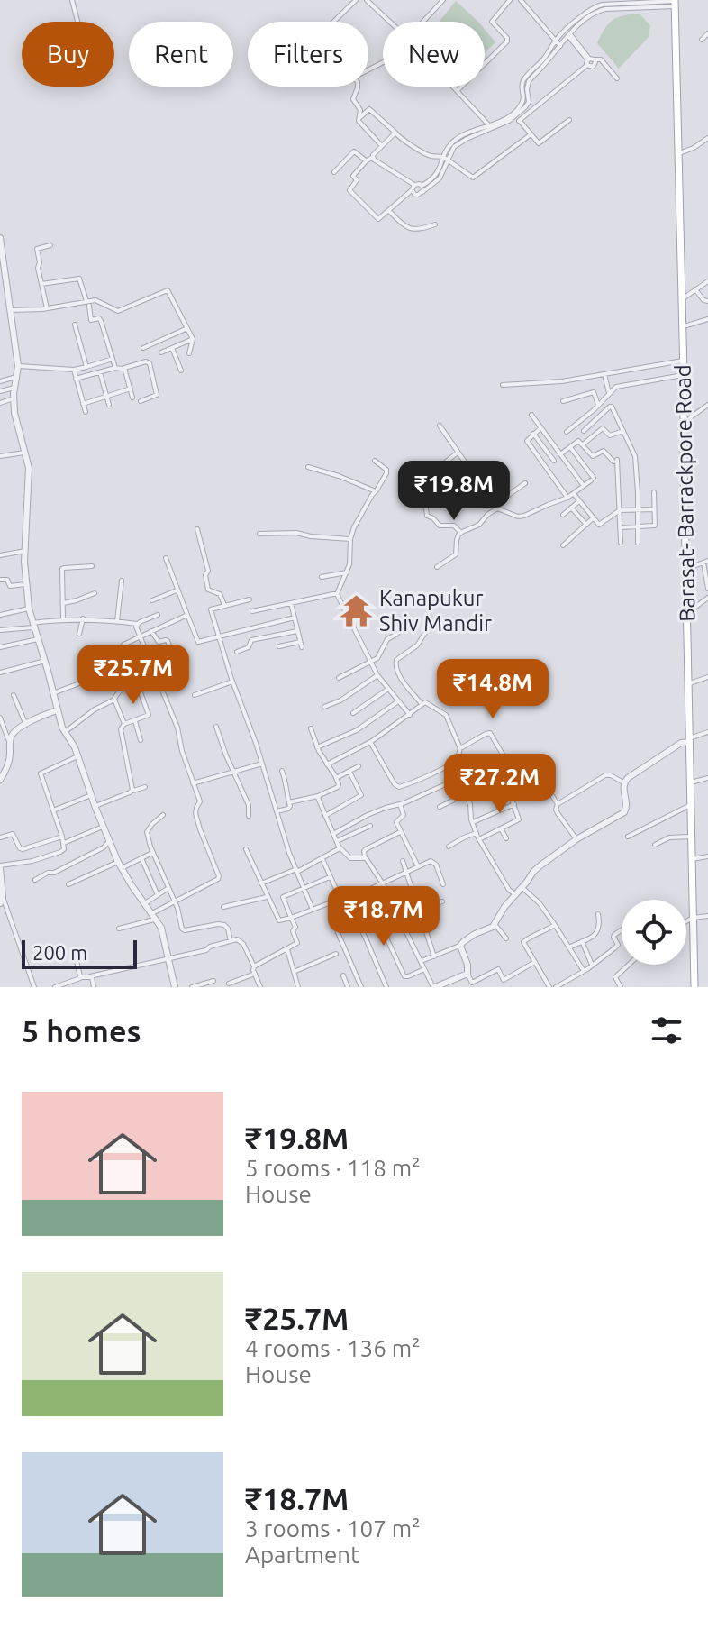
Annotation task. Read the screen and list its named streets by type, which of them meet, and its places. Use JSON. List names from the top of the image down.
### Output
{
  "streets": {
    "main road": ["Barasat- Barrackpore Road"]
  },
  "places": {
    "temple": ["Kanapukur Shiv Mandir"]
  },
  "scale_bar": "200 m",
  "page": {
    "chip": [
      "Buy",
      "Rent",
      "Filters",
      "New"
    ],
    "price": [
      "₹19.8M",
      "₹25.7M",
      "₹14.8M",
      "₹27.2M",
      "₹18.7M"
    ],
    "scale": "200 m",
    "heading": "5 homes",
    "list": [
      {
        "name": "₹19.8M",
        "note": "5 rooms · 118 m² · House"
      },
      {
        "name": "₹25.7M",
        "note": "4 rooms · 136 m² · House"
      },
      {
        "name": "₹18.7M",
        "note": "3 rooms · 107 m² · Apartment"
      }
    ]
  }
}
